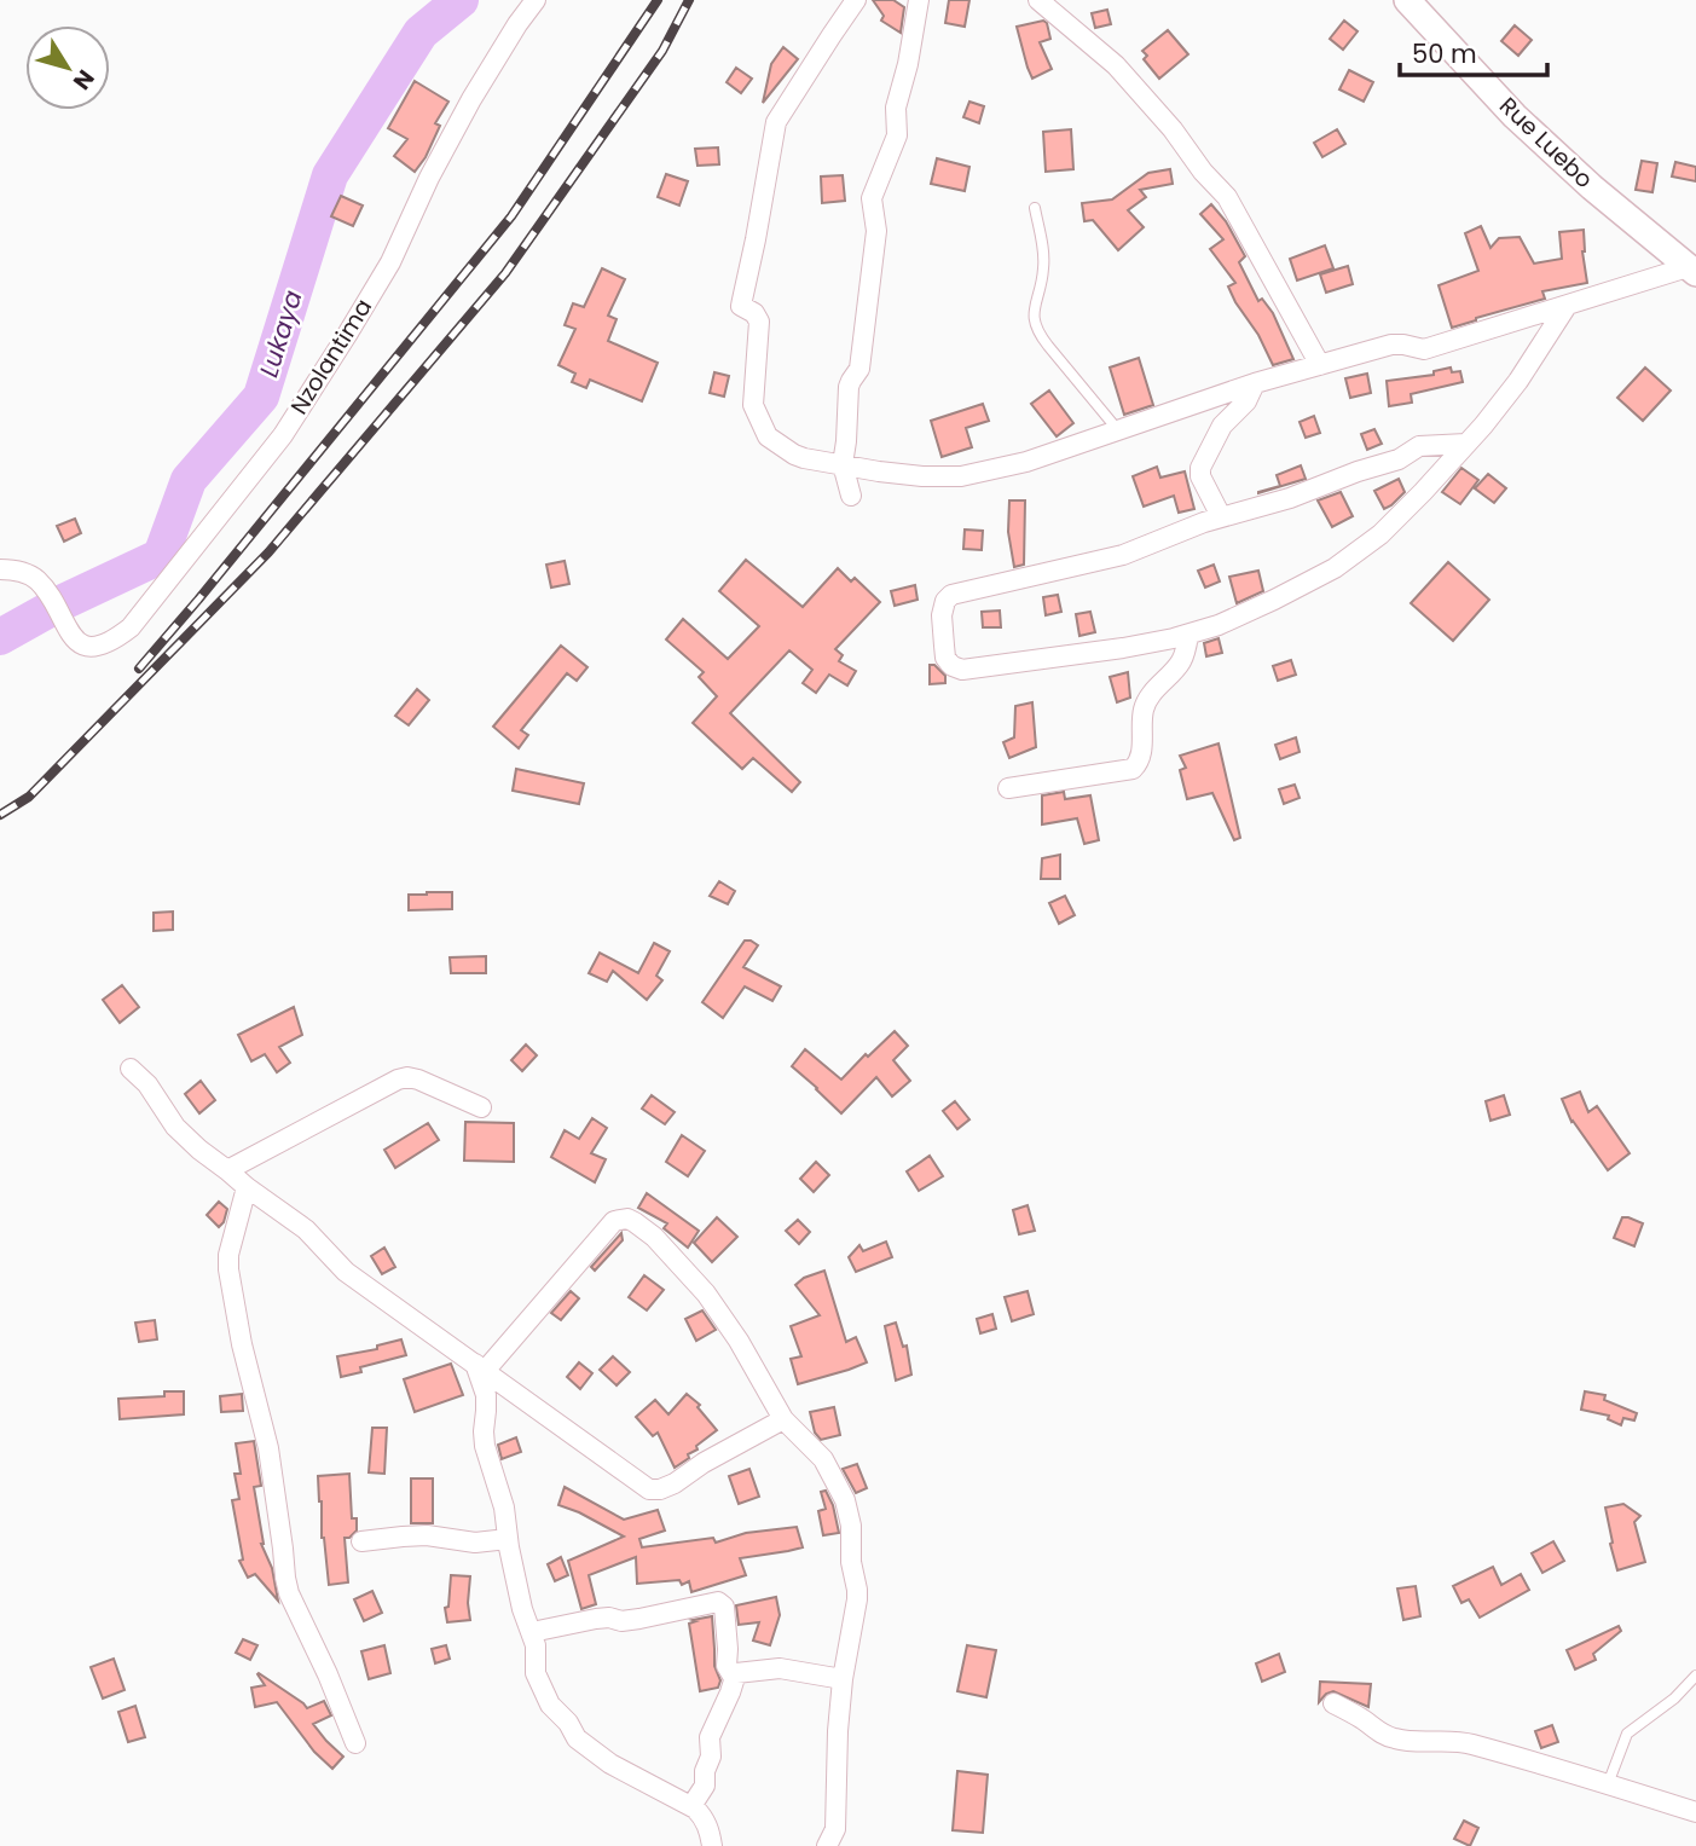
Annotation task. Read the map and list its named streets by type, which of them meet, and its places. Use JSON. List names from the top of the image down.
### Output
{
  "streets": {
    "street": ["Rue Luebo", "Nzolantima"]
  },
  "water": ["Lukaya"],
  "scale_bar": "50 m",
  "north": "bottom right"
}
